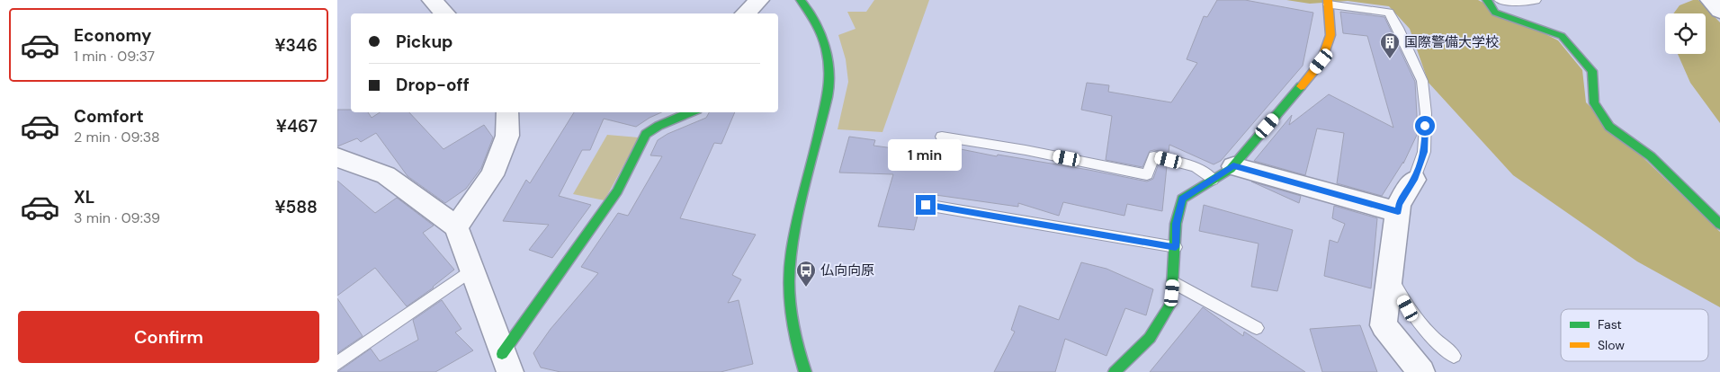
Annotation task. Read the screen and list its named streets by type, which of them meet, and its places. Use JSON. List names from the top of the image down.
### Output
{
  "places": {
    "building": ["国際警備大学校"],
    "bus stop": ["仏向向原"]
  },
  "legend": ["Fast", "Slow"],
  "page": {
    "list": [
      {
        "name": "Economy",
        "note": "1 min · 09:37",
        "value": "¥346"
      },
      {
        "name": "Comfort",
        "note": "2 min · 09:38",
        "value": "¥467"
      },
      {
        "name": "XL",
        "note": "3 min · 09:39",
        "value": "¥588"
      }
    ],
    "banner": ["Pickup", "Drop-off"],
    "bubble": "1 min",
    "buttons": "Confirm"
  }
}
